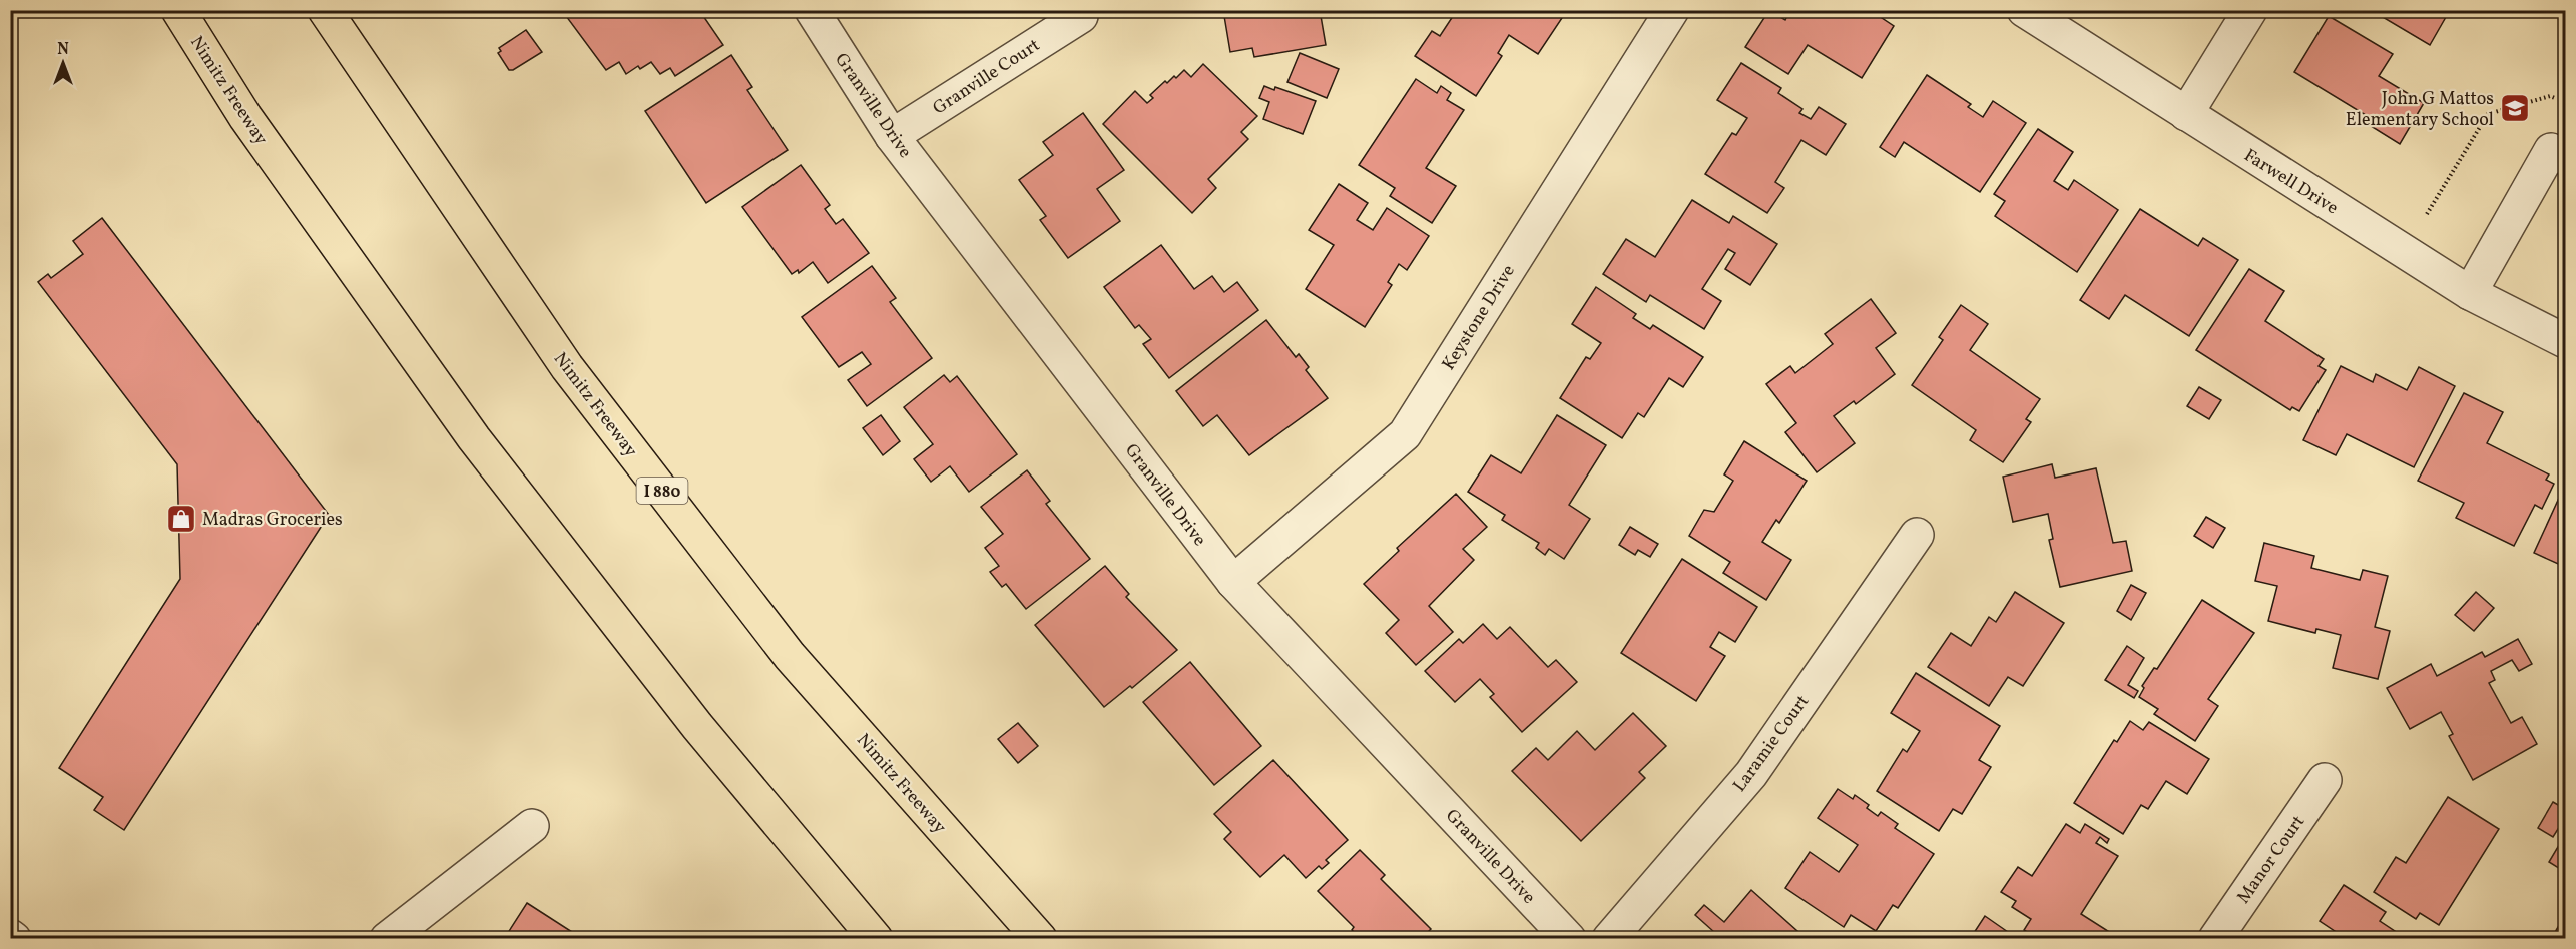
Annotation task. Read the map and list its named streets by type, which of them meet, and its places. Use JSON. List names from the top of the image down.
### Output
{
  "streets": {
    "highway": ["Nimitz Freeway", "I 880"],
    "street": [
      "Granville Court",
      "Granville Drive",
      "Farwell Drive",
      "Keystone Drive",
      "Laramie Court",
      "Manor Court"
    ]
  },
  "crossings": [
    ["Granville Court", "Granville Drive"],
    ["Granville Drive", "Keystone Drive"]
  ],
  "places": {
    "school or university": ["John G Mattos Elementary School"],
    "shop": ["Madras Groceries"]
  },
  "north": "top"
}
